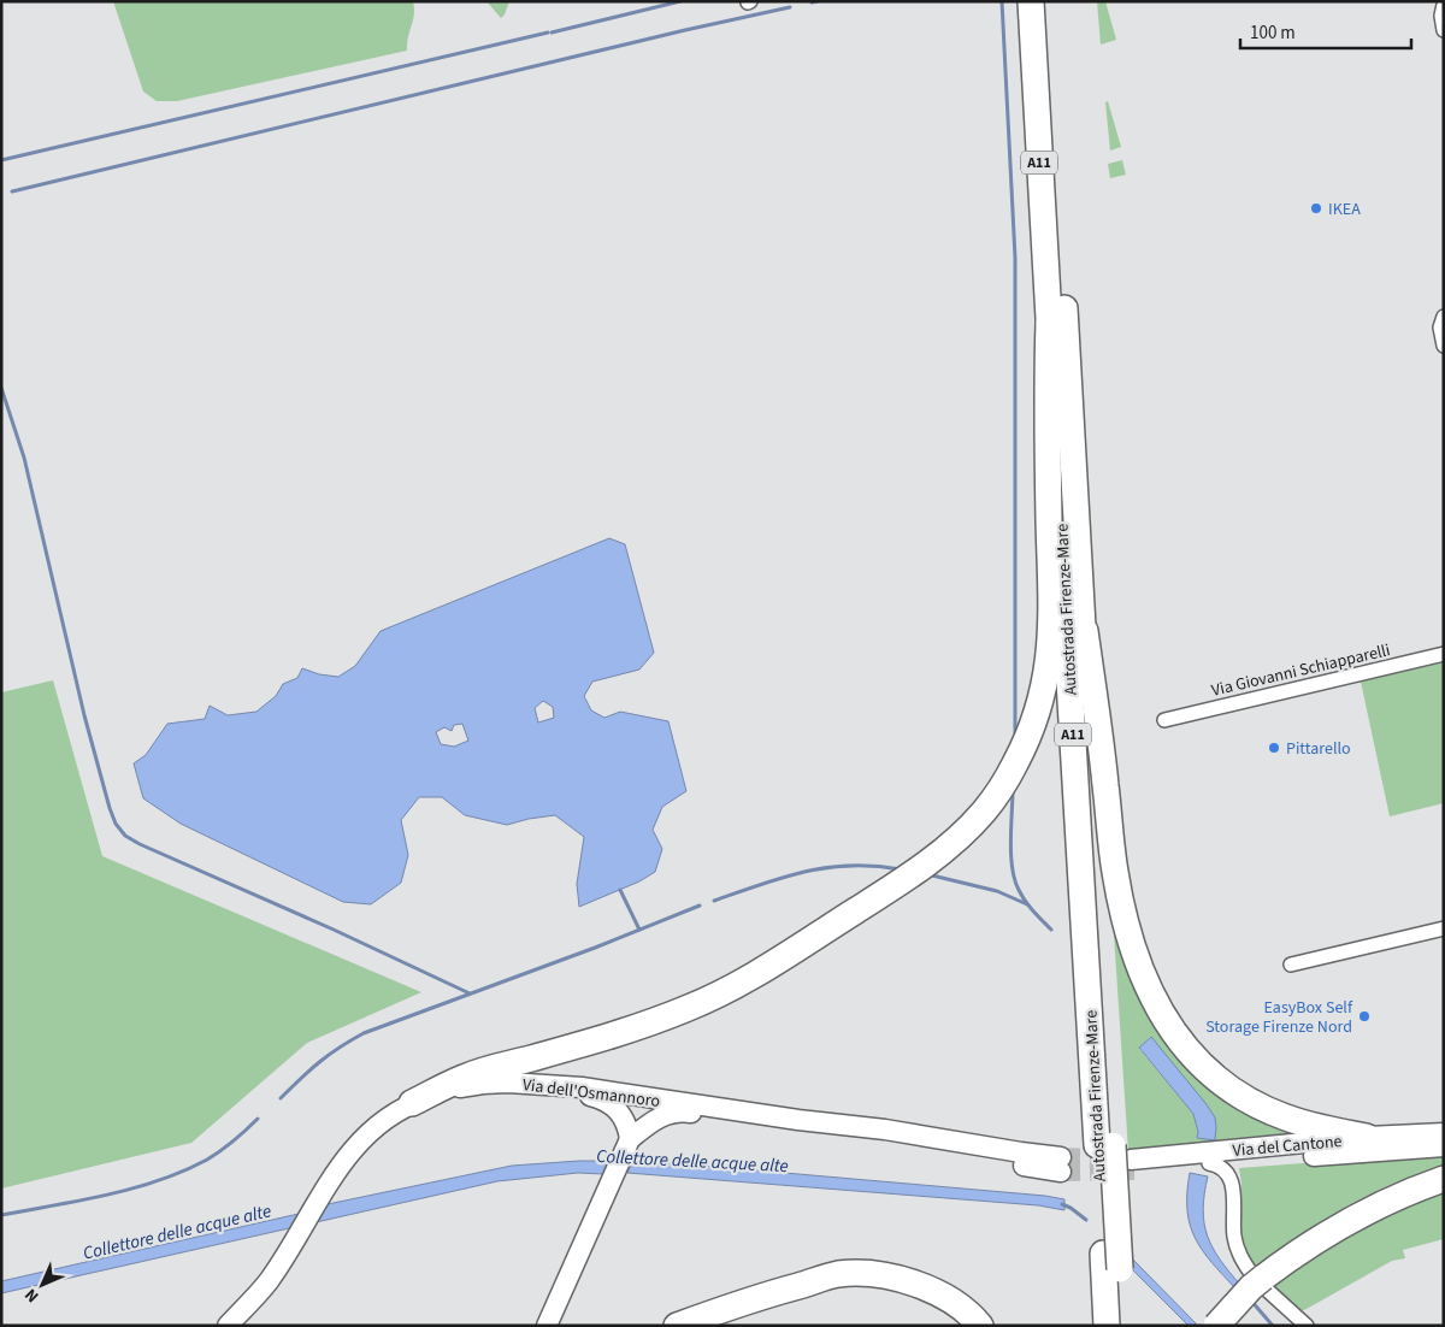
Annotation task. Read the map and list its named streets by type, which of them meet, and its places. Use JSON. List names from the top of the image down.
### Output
{
  "streets": {
    "highway": ["A11", "Autostrada Firenze-Mare"],
    "main road": ["Via dell'Osmannoro", "Via del Cantone"],
    "street": ["Via Giovanni Schiapparelli"]
  },
  "crossings": [
    ["Autostrada Firenze-Mare", "Via del Cantone"]
  ],
  "water": ["Collettore delle acque alte"],
  "places": ["IKEA", "Pittarello", "EasyBox Self Storage Firenze Nord"],
  "scale_bar": "100 m",
  "north": "bottom left"
}
